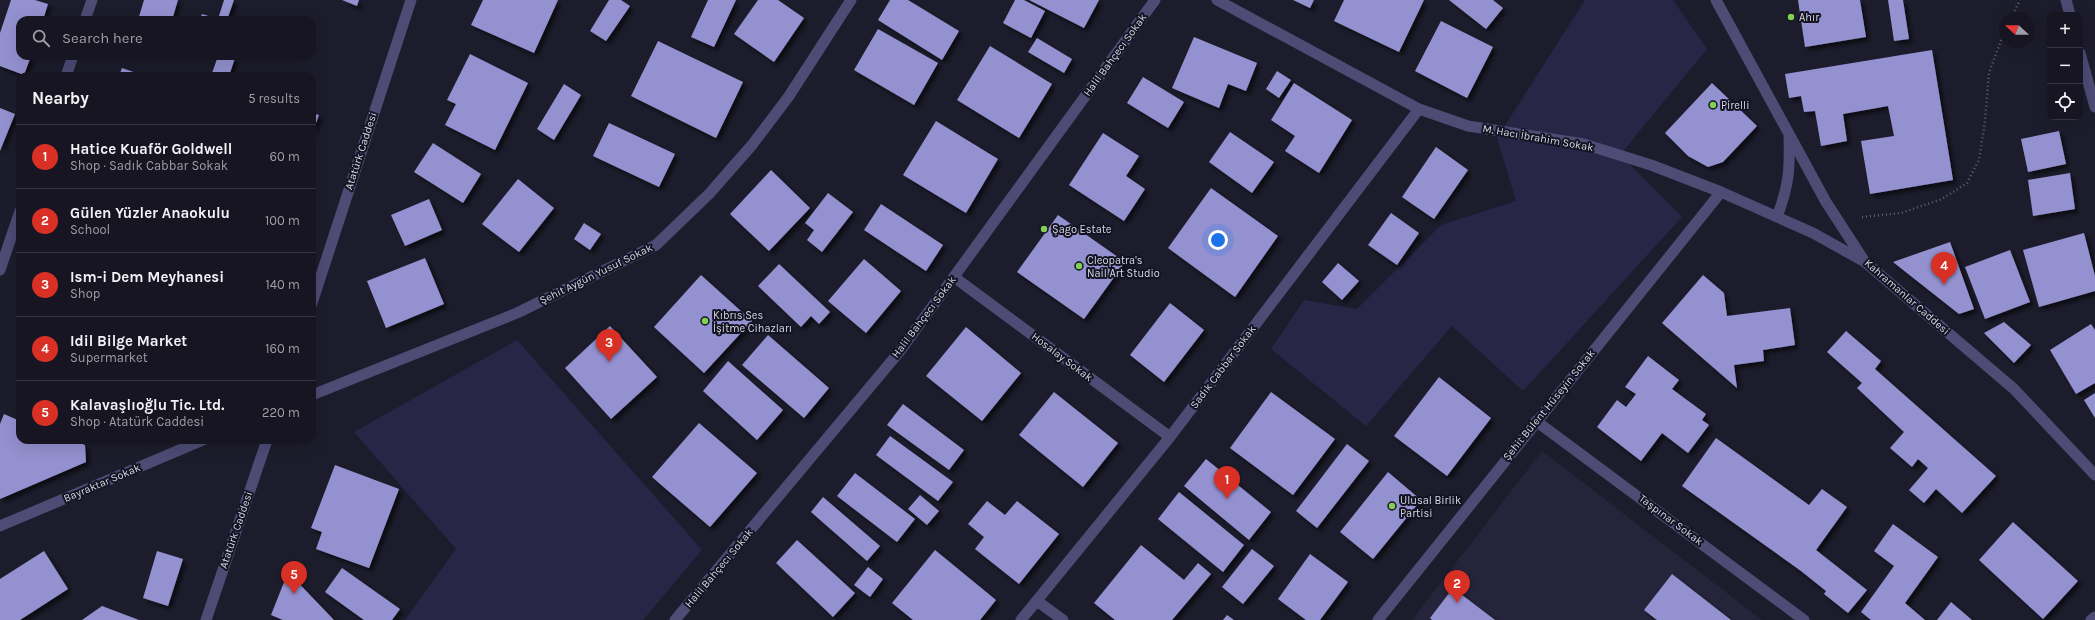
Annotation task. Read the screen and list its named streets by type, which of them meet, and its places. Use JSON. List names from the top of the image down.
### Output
{
  "streets": {
    "street": [
      "Halil Bahçecı Sokak",
      "M. Hacı İbrahim Sokak",
      "Atatürk Caddesi",
      "Şehit Aygün Yusuf Sokak",
      "Kahramanlar Caddesi",
      "Hosalay Sokak",
      "Sadık Cabbar Sokak",
      "Şehit Bülent Hüseyin Sokak",
      "Bayraktar Sokak",
      "Taşpınar Sokak"
    ]
  },
  "crossings": [
    ["Halil Bahçecı Sokak", "Hosalay Sokak"],
    ["M. Hacı İbrahim Sokak", "Kahramanlar Caddesi"],
    ["M. Hacı İbrahim Sokak", "Sadık Cabbar Sokak"],
    ["M. Hacı İbrahim Sokak", "Şehit Bülent Hüseyin Sokak"],
    ["Hosalay Sokak", "Sadık Cabbar Sokak"],
    ["Şehit Bülent Hüseyin Sokak", "Taşpınar Sokak"]
  ],
  "places": [
    "Ahır",
    "Pirelli",
    "Şago Estate",
    "Cleopatra's Nail Art Studio",
    "Kıbrıs Ses İşitme Cihazları",
    "Ulusal Birlik Partisi"
  ],
  "north": "left",
  "page": {
    "map_buttons": ["+", "−"],
    "search": "Search here",
    "heading": ["Nearby", "5 results"],
    "list": [
      {
        "mark": "1",
        "name": "Hatice Kuaför Goldwell",
        "note": "Shop · Sadık Cabbar Sokak",
        "value": "60 m"
      },
      {
        "mark": "2",
        "name": "Gülen Yüzler Anaokulu",
        "note": "School",
        "value": "100 m"
      },
      {
        "mark": "3",
        "name": "Ism-i Dem Meyhanesi",
        "note": "Shop",
        "value": "140 m"
      },
      {
        "mark": "4",
        "name": "Idil Bilge Market",
        "note": "Supermarket",
        "value": "160 m"
      },
      {
        "mark": "5",
        "name": "Kalavaşlıoğlu Tic. Ltd.",
        "note": "Shop · Atatürk Caddesi",
        "value": "220 m"
      }
    ],
    "pins": [
      "4",
      "3",
      "1",
      "5",
      "2"
    ]
  }
}
